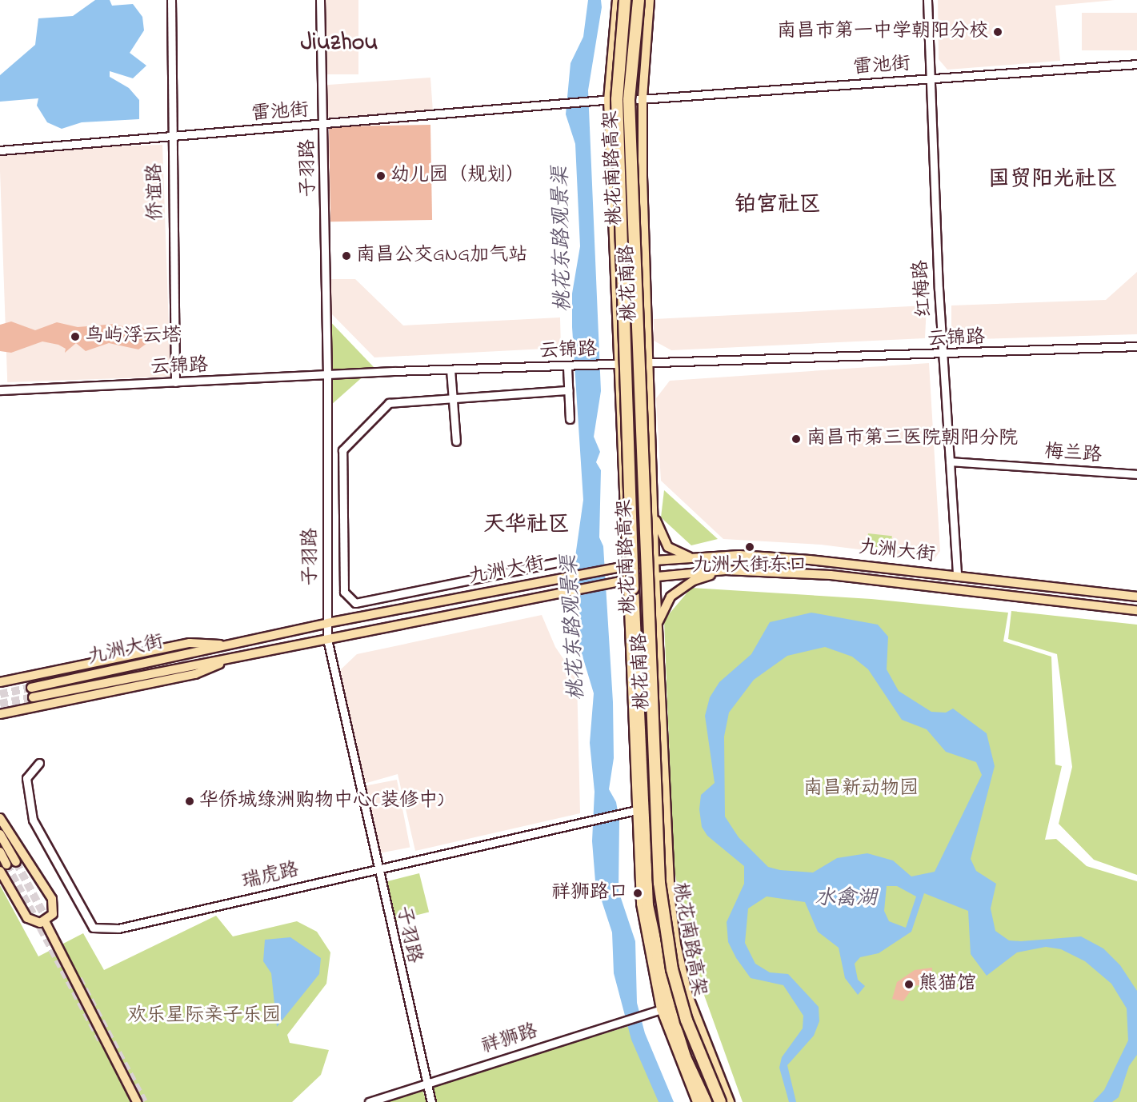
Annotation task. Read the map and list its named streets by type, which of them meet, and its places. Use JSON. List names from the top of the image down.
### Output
{
  "streets": {
    "highway": ["桃花南路高架"],
    "main road": ["桃花南路", "九洲大街"],
    "street": [
      "雷池街",
      "子羽路",
      "侨谊路",
      "红梅路",
      "云锦路",
      "梅兰路",
      "瑞虎路",
      "祥狮路"
    ]
  },
  "crossings": [
    ["雷池街", "子羽路"],
    ["雷池街", "桃花南路高架"],
    ["雷池街", "侨谊路"],
    ["雷池街", "桃花南路"],
    ["雷池街", "红梅路"],
    ["子羽路", "云锦路"],
    ["子羽路", "九洲大街"],
    ["子羽路", "瑞虎路"],
    ["子羽路", "祥狮路"],
    ["桃花南路高架", "桃花南路"],
    ["侨谊路", "云锦路"],
    ["桃花南路", "云锦路"],
    ["桃花南路", "九洲大街"],
    ["桃花南路", "瑞虎路"],
    ["桃花南路", "祥狮路"],
    ["红梅路", "云锦路"],
    ["红梅路", "梅兰路"],
    ["红梅路", "九洲大街"]
  ],
  "districts": [
    "Jiuzhou",
    "国贸阳光社区",
    "铂宫社区",
    "天华社区"
  ],
  "water": ["桃花东路观景渠", "水禽湖"],
  "parks": ["南昌新动物园", "欢乐星际亲子乐园"],
  "places": [
    "南昌市第一中学朝阳分校",
    "幼儿园（规划）",
    "南昌公交GNG加气站",
    "鸟屿浮云塔",
    "南昌市第三医院朝阳分院",
    "九洲大街东口",
    "华侨城绿洲购物中心(装修中)",
    "祥狮路口",
    "熊猫馆"
  ]
}
